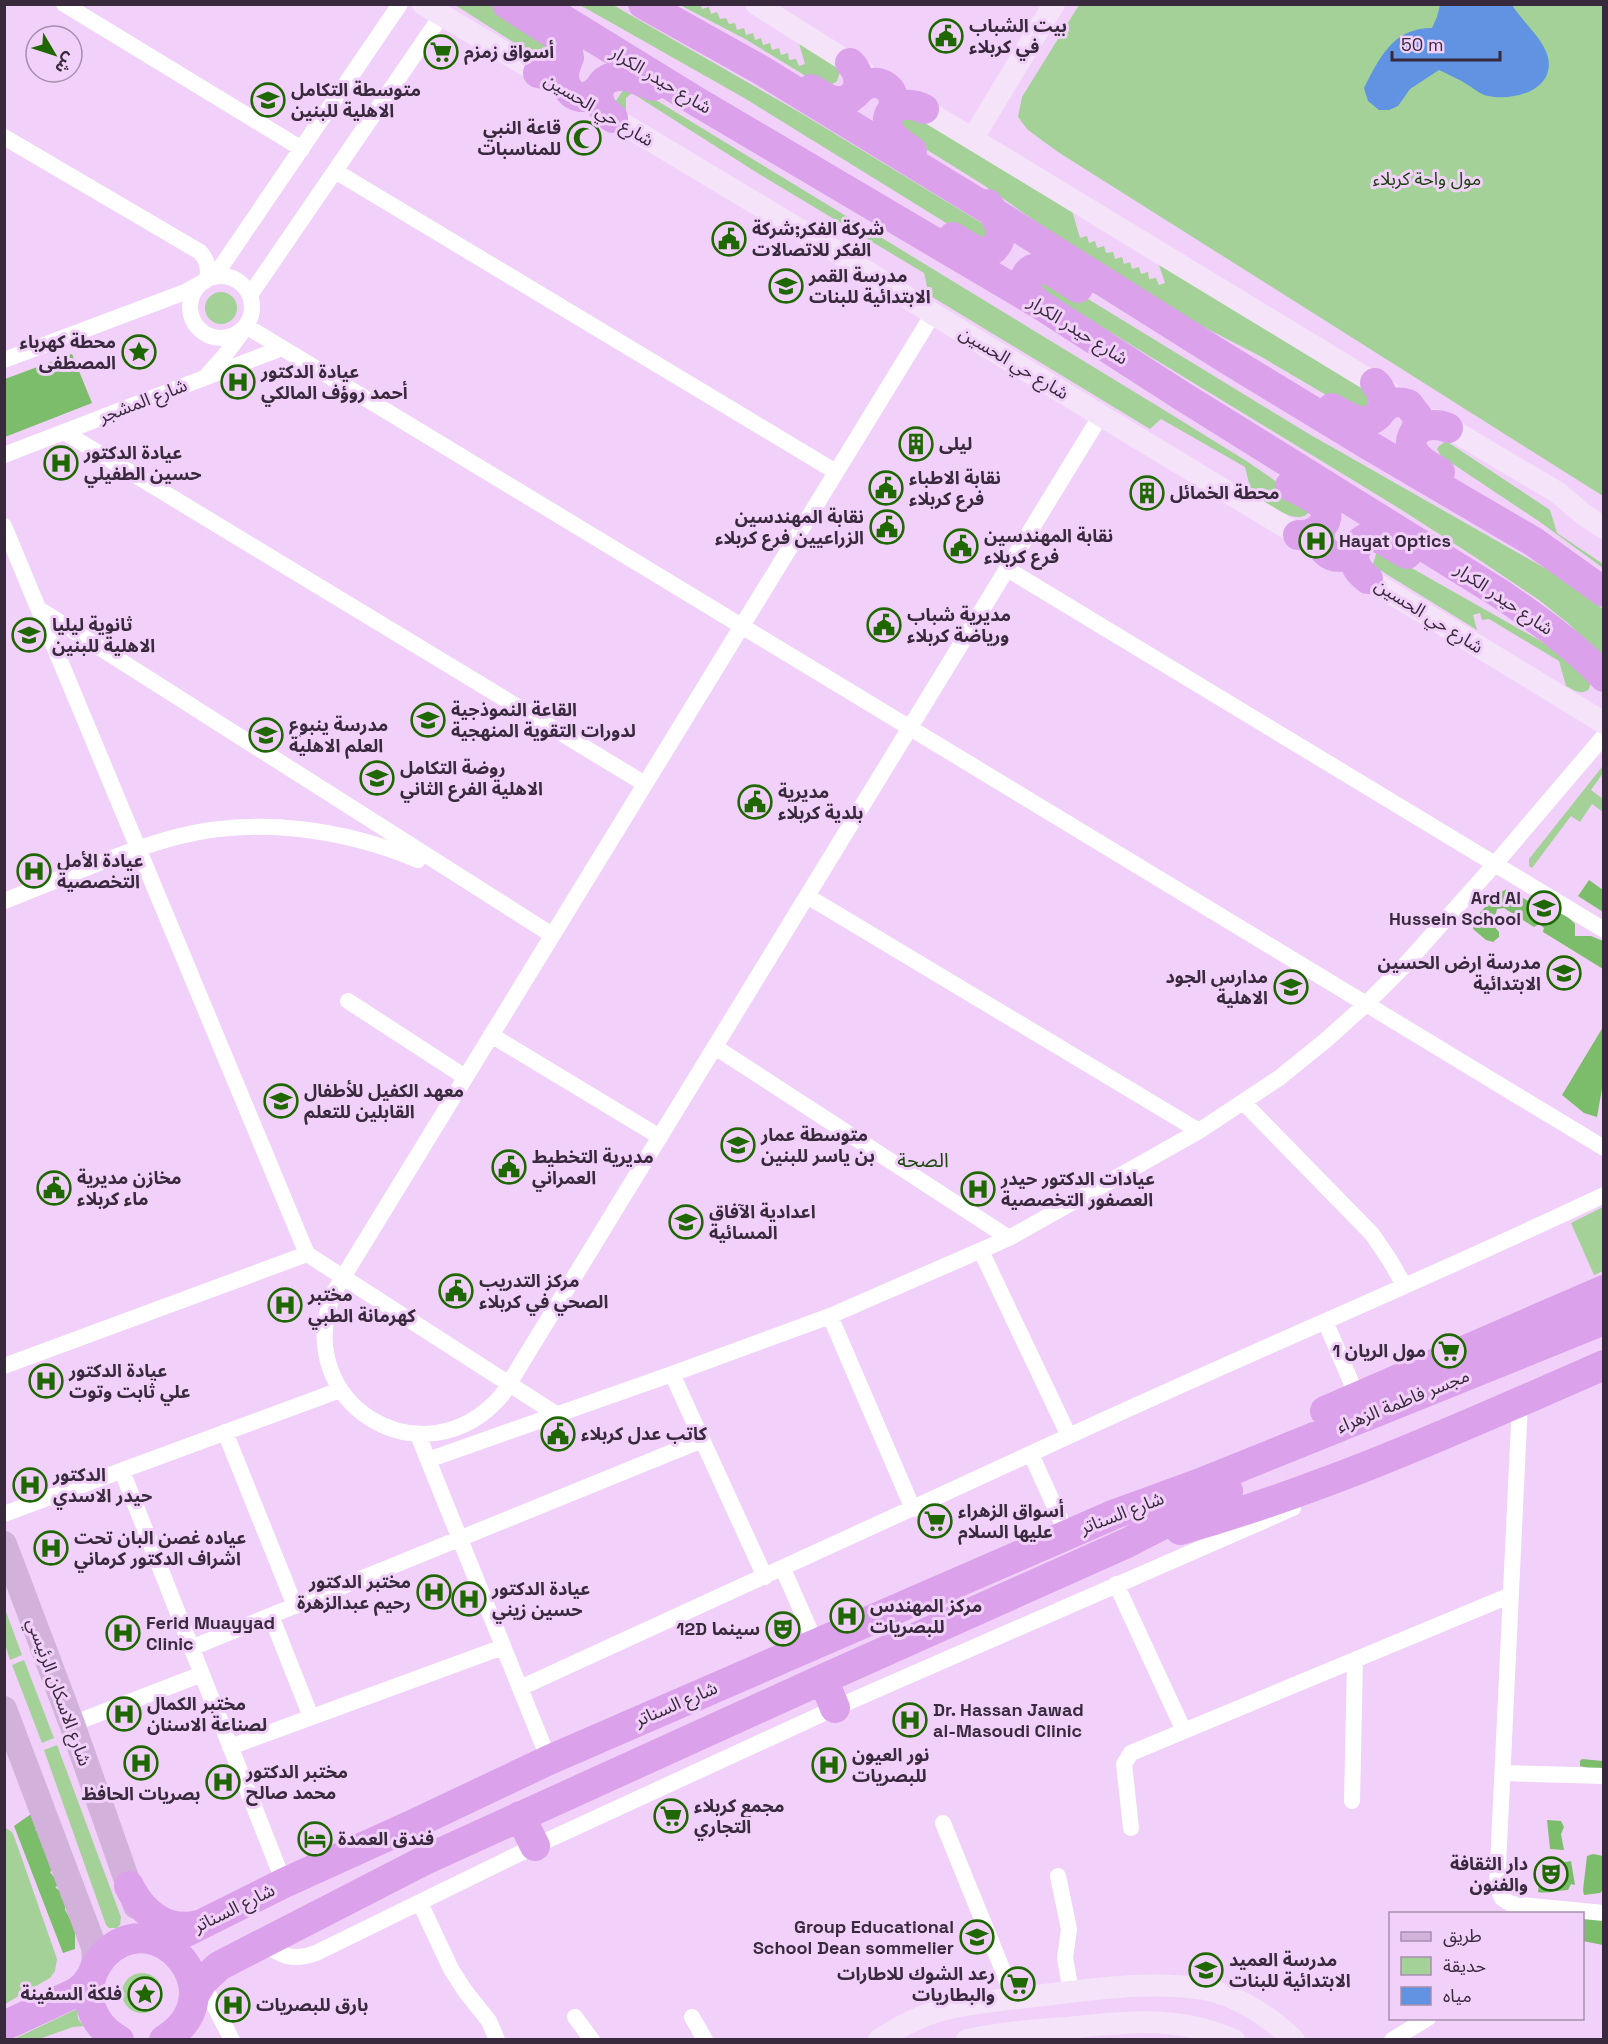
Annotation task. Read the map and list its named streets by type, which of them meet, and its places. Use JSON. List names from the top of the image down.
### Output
{
  "streets": {
    "highway": ["شارع حيدر الكرار", "مجسر فاطمة الزهراء", "شارع السناتر"],
    "main road": ["شارع حي الحسين", "شارع الاسكان الرئيسي"],
    "street": ["شارع المشجر"]
  },
  "crossings": [
    ["مجسر فاطمة الزهراء", "شارع السناتر"],
    ["شارع السناتر", "شارع الاسكان الرئيسي"]
  ],
  "districts": ["الصحة"],
  "parks": ["مول واحة كربلاء"],
  "places": {
    "public building": [
      "بيت الشباب في كربلاء",
      "شركة الفكر;شركة الفكر للاتصالات",
      "نقابة الاطباء فرع كربلاء",
      "نقابة المهندسين الزراعيين فرع كربلاء",
      "نقابة المهندسين فرع كربلاء",
      "مديرية شباب ورياضة كربلاء",
      "مديرية بلدية كربلاء",
      "مديرية التخطيط العمراني",
      "مخازن مديرية ماء كربلاء",
      "مركز التدريب الصحي في كربلاء",
      "كاتب عدل كربلاء"
    ],
    "supermarket": [
      "أسواق زمزم",
      "مول الريان 1",
      "أسواق الزهراء عليها السلام",
      "مجمع كربلاء التجاري",
      "رعد الشوك للاطارات والبطاريات"
    ],
    "school or university": [
      "متوسطة التكامل الاهلية للبنين",
      "مدرسة القمر الابتدائية للبنات",
      "ثانوية ليليا الاهلية للبنين",
      "القاعة النموذجية لدورات التقوية المنهجية",
      "مدرسة ينبوع العلم الاهلية",
      "روضة التكامل الاهلية الفرع الثاني",
      "Ard Al Hussein School",
      "مدرسة ارض الحسين الابتدائية",
      "مدارس الجود الاهلية",
      "معهد الكفيل للأطفال القابلين للتعلم",
      "متوسطة عمار بن ياسر للبنين",
      "اعدادية الآفاق المسائية",
      "Group Educational School Dean sommelier",
      "مدرسة العميد الابتدائية للبنات"
    ],
    "mosque": ["قاعة النبي للمناسبات"],
    "place": ["محطة كهرباء المصطفى", "فلكة السفينة"],
    "hospital": [
      "عيادة الدكتور أحمد روؤف المالكي",
      "عيادة الدكتور حسين الطفيلي",
      "Hayat Optics",
      "عيادة الأمل التخصصية",
      "عيادات الدكتور حيدر العصفور التخصصية",
      "مختبر كهرمانة الطبي",
      "عيادة الدكتور علي ثابت وتوت",
      "الدكتور حيدر الاسدي",
      "عياده غصن البان تحت اشراف الدكتور كرماني",
      "مختبر الدكتور رحيم عبدالزهرة",
      "عيادة الدكتور حسين زيني",
      "مركز المهندس للبصريات",
      "Ferid Muayyad Clinic",
      "مختبر الكمال لصناعة الاسنان",
      "Dr. Hassan Jawad al-Masoudi Clinic",
      "بصريات الحافظ",
      "نور العيون للبصريات",
      "مختبر الدكتور محمد صالح",
      "بارق للبصريات"
    ],
    "building": ["ليلى", "محطة الخمائل"],
    "theatre": ["12D سينما", "دار الثقافة والفنون"],
    "hotel": ["فندق العمدة"]
  },
  "legend": ["طريق", "حديقة", "مياه"],
  "scale_bar": "50 m",
  "north": "bottom right"
}
